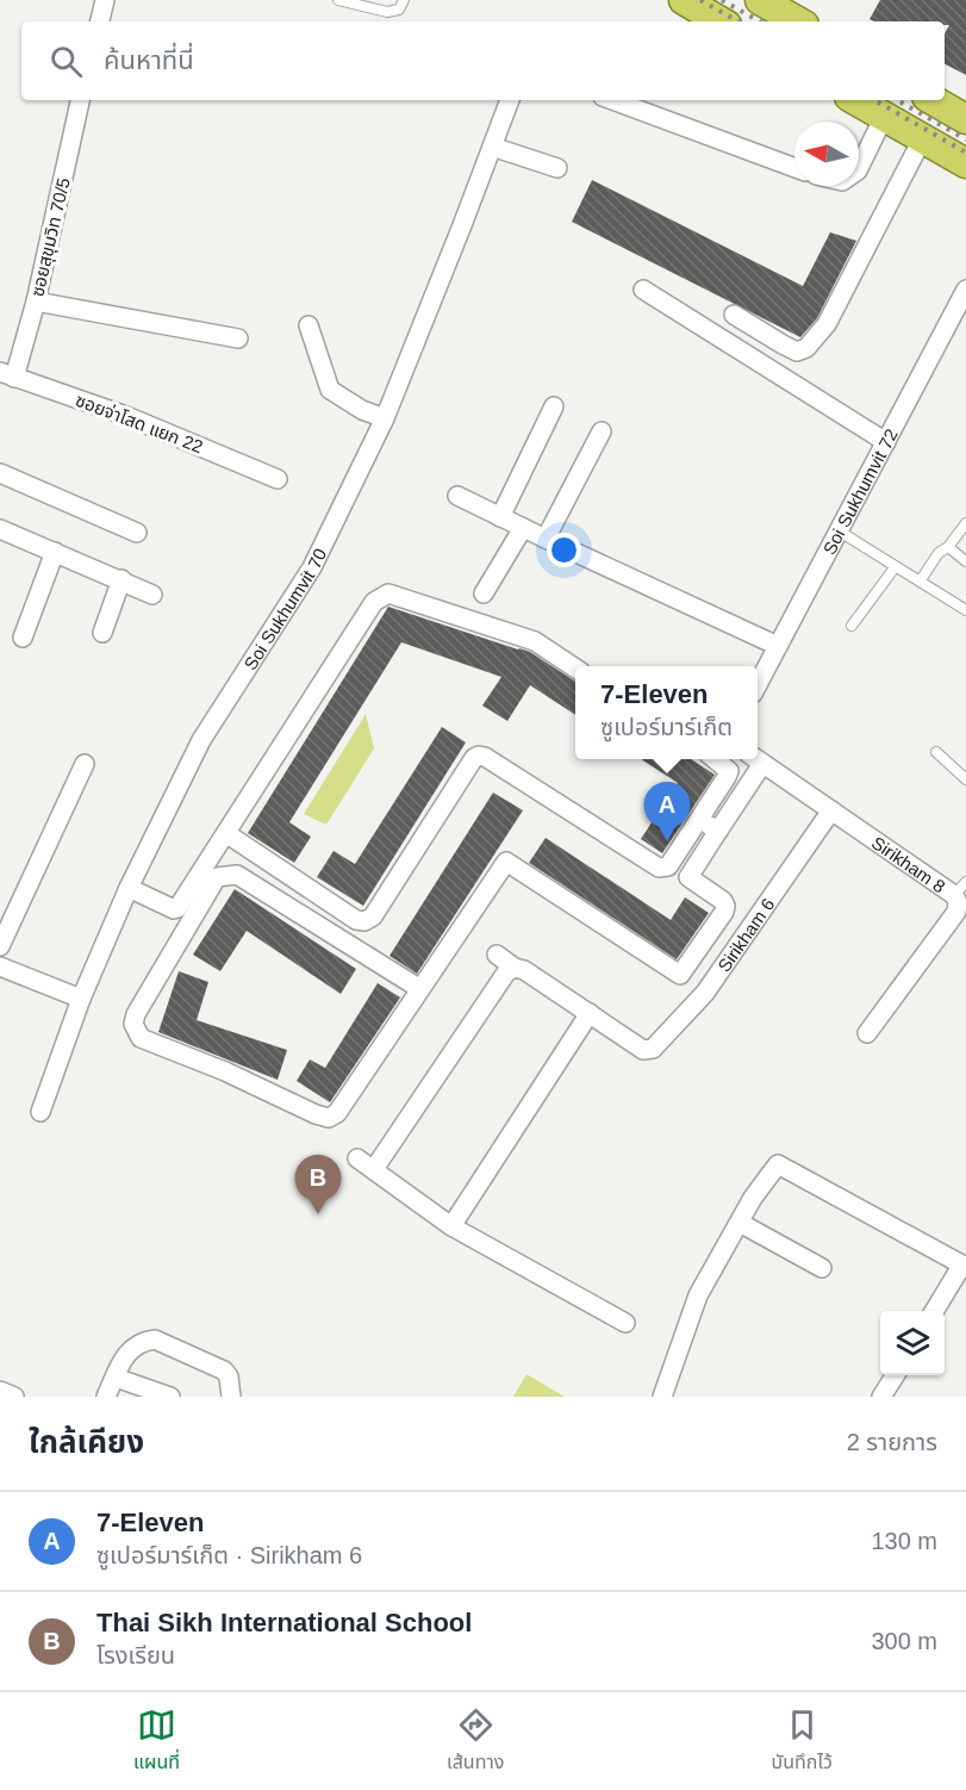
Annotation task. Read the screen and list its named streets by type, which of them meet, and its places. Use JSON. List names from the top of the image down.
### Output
{
  "streets": {
    "street": [
      "ซอยสุขุมวิท 70/5",
      "ซอยจ่าโสด แยก 22",
      "Soi Sukhumvit 72",
      "Soi Sukhumvit 70",
      "Sirikham 8",
      "Sirikham 6"
    ]
  },
  "crossings": [
    ["ซอยสุขุมวิท 70/5", "ซอยจ่าโสด แยก 22"],
    ["Sirikham 8", "Sirikham 6"]
  ],
  "north": "left",
  "page": {
    "search": "ค้นหาที่นี่",
    "popup": ["7-Eleven", "ซูเปอร์มาร์เก็ต"],
    "pins": ["A", "B"],
    "heading": ["ใกล้เคียง", "2 รายการ"],
    "list": [
      {
        "mark": "A",
        "name": "7-Eleven",
        "note": "ซูเปอร์มาร์เก็ต · Sirikham 6",
        "value": "130 m"
      },
      {
        "mark": "B",
        "name": "Thai Sikh International School",
        "note": "โรงเรียน",
        "value": "300 m"
      }
    ],
    "nav": ["แผนที่", "เส้นทาง", "บันทึกไว้"]
  }
}
